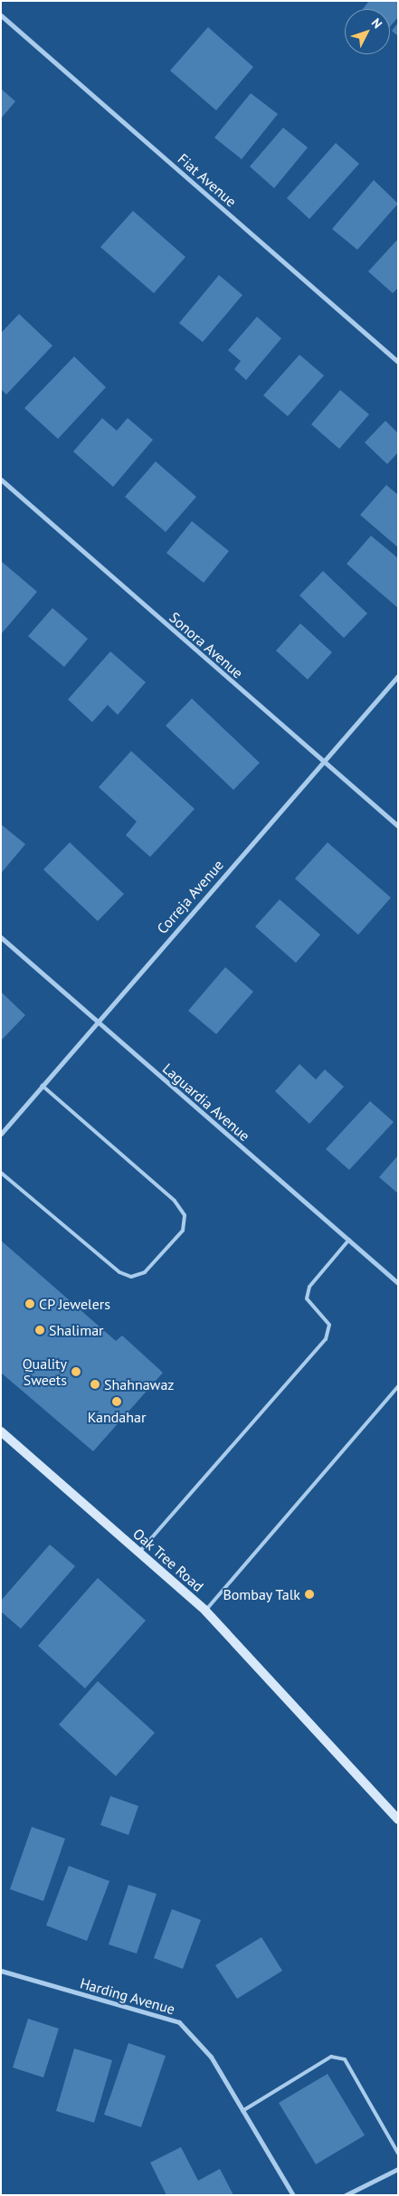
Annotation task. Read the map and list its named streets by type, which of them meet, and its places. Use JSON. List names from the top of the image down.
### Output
{
  "streets": {
    "street": [
      "Fiat Avenue",
      "Sonora Avenue",
      "Correja Avenue",
      "Laguardia Avenue",
      "Oak Tree Road",
      "Harding Avenue"
    ]
  },
  "crossings": [
    ["Sonora Avenue", "Correja Avenue"],
    ["Correja Avenue", "Laguardia Avenue"]
  ],
  "places": [
    "CP Jewelers",
    "Shalimar",
    "Quality Sweets",
    "Shahnawaz",
    "Kandahar",
    "Bombay Talk"
  ],
  "north": "top right"
}
